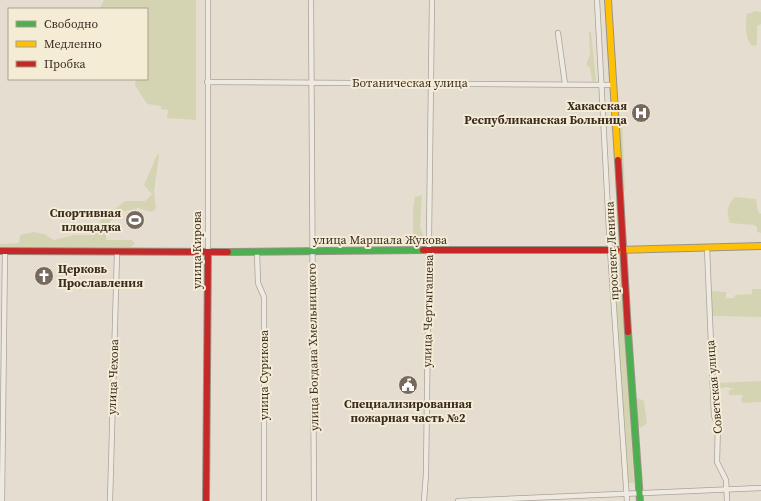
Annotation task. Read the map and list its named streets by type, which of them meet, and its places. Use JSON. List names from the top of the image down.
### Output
{
  "streets": {
    "main road": ["улица Маршала Жукова", "улица Кирова", "проспект Ленина"],
    "street": [
      "Ботаническая улица",
      "улица Чертыгашева",
      "улица Богдана Хмельницкого",
      "улица Сурикова",
      "улица Чехова",
      "Советская улица"
    ]
  },
  "crossings": [
    ["Ботаническая улица", "улица Кирова"],
    ["Ботаническая улица", "проспект Ленина"],
    ["Ботаническая улица", "улица Чертыгашева"],
    ["Ботаническая улица", "улица Богдана Хмельницкого"],
    ["улица Маршала Жукова", "улица Кирова"],
    ["улица Маршала Жукова", "проспект Ленина"],
    ["улица Маршала Жукова", "улица Чертыгашева"],
    ["улица Маршала Жукова", "улица Богдана Хмельницкого"],
    ["улица Маршала Жукова", "улица Сурикова"],
    ["улица Маршала Жукова", "улица Чехова"],
    ["улица Маршала Жукова", "Советская улица"]
  ],
  "places": {
    "hospital": ["Хакасская Республиканская Больница"],
    "sports": ["Спортивная площадка"],
    "church": ["Церковь Прославления"],
    "public building": ["Специализированная пожарная часть №2"]
  },
  "legend": ["Свободно", "Медленно", "Пробка"]
}
